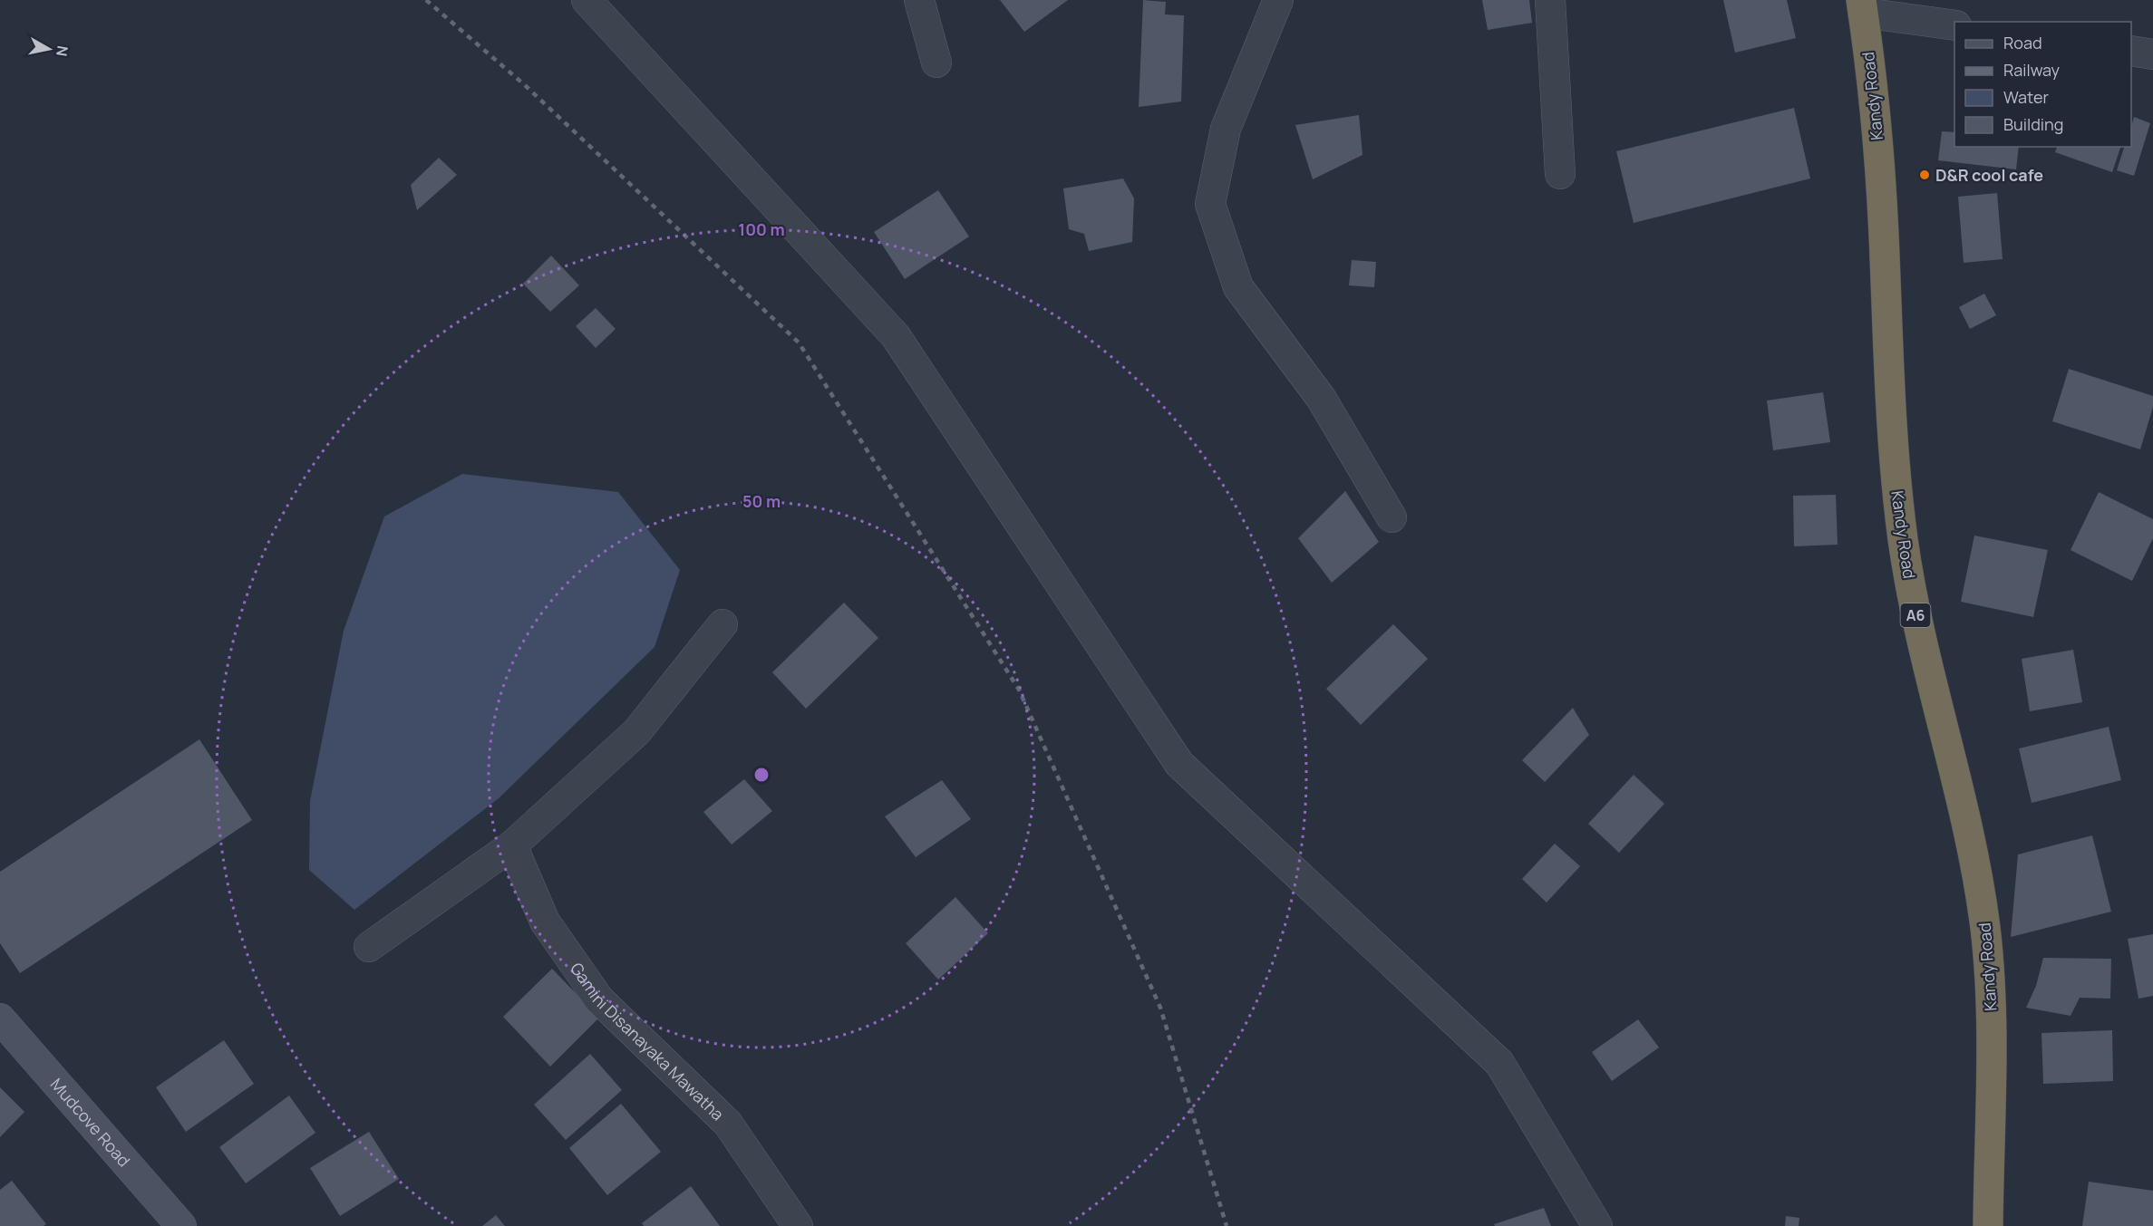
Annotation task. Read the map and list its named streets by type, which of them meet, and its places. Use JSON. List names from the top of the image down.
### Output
{
  "streets": {
    "highway": ["Kandy Road", "A6"],
    "street": ["Gamini Disanayaka Mawatha", "Mudcove Road"]
  },
  "places": ["D&R cool cafe"],
  "legend": [
    "Road",
    "Railway",
    "Water",
    "Building"
  ],
  "north": "right",
  "rings": ["100 m", "50 m"]
}
